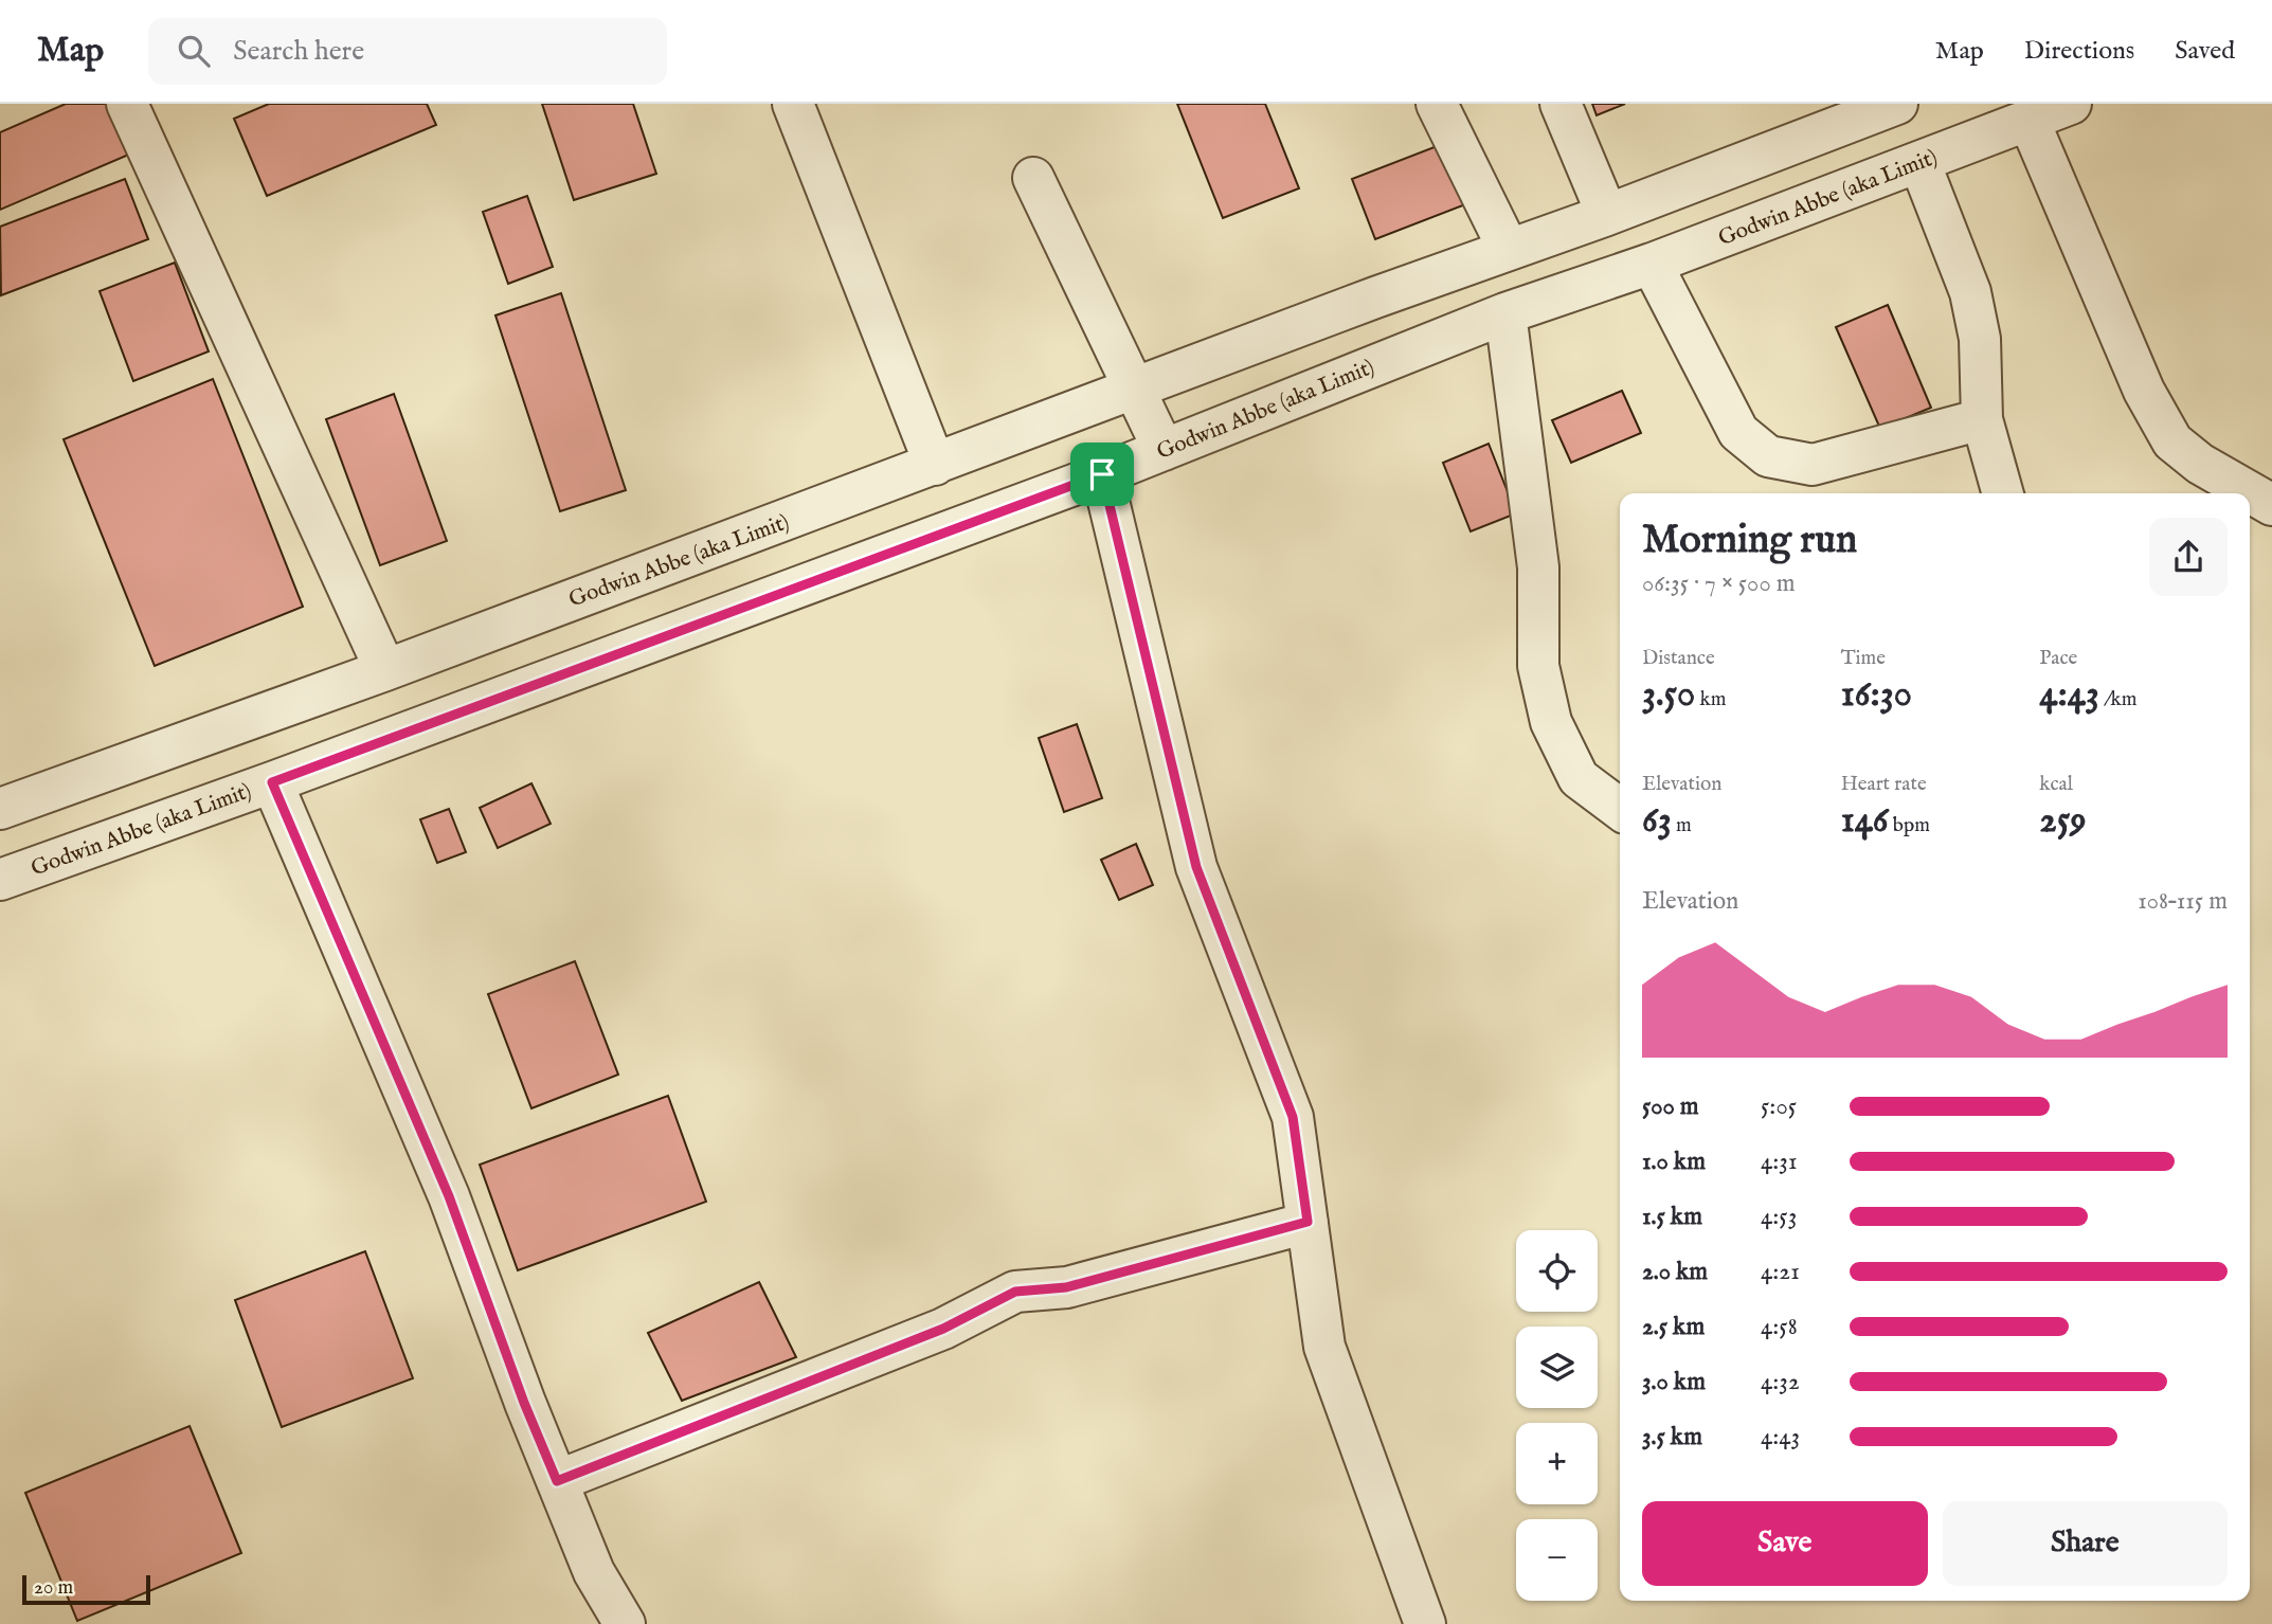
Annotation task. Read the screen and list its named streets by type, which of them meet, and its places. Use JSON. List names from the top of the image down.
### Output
{
  "streets": {
    "street": ["Godwin Abbe (aka Limit)"]
  },
  "scale_bar": "20 m",
  "page": {
    "header": "Map",
    "search": "Search here",
    "nav": ["Map", "Directions", "Saved"],
    "heading": ["Morning run", "06:35 · 7 × 500 m"],
    "stats": [
      ["Distance", "3.50 km"],
      ["Time", "16:30"],
      ["Pace", "4:43 /km"],
      ["Elevation", "63 m"],
      ["Heart rate", "146 bpm"],
      ["kcal", "259"]
    ],
    "chart": ["Elevation", "108–115 m"],
    "list": [
      {
        "name": "500 m",
        "note": "5:05"
      },
      {
        "name": "1.0 km",
        "note": "4:31"
      },
      {
        "name": "1.5 km",
        "note": "4:53"
      },
      {
        "name": "2.0 km",
        "note": "4:21"
      },
      {
        "name": "2.5 km",
        "note": "4:58"
      },
      {
        "name": "3.0 km",
        "note": "4:32"
      },
      {
        "name": "3.5 km",
        "note": "4:43"
      }
    ],
    "map_buttons": ["+", "−"],
    "buttons": ["Save", "Share"],
    "scale": "20 m"
  }
}
